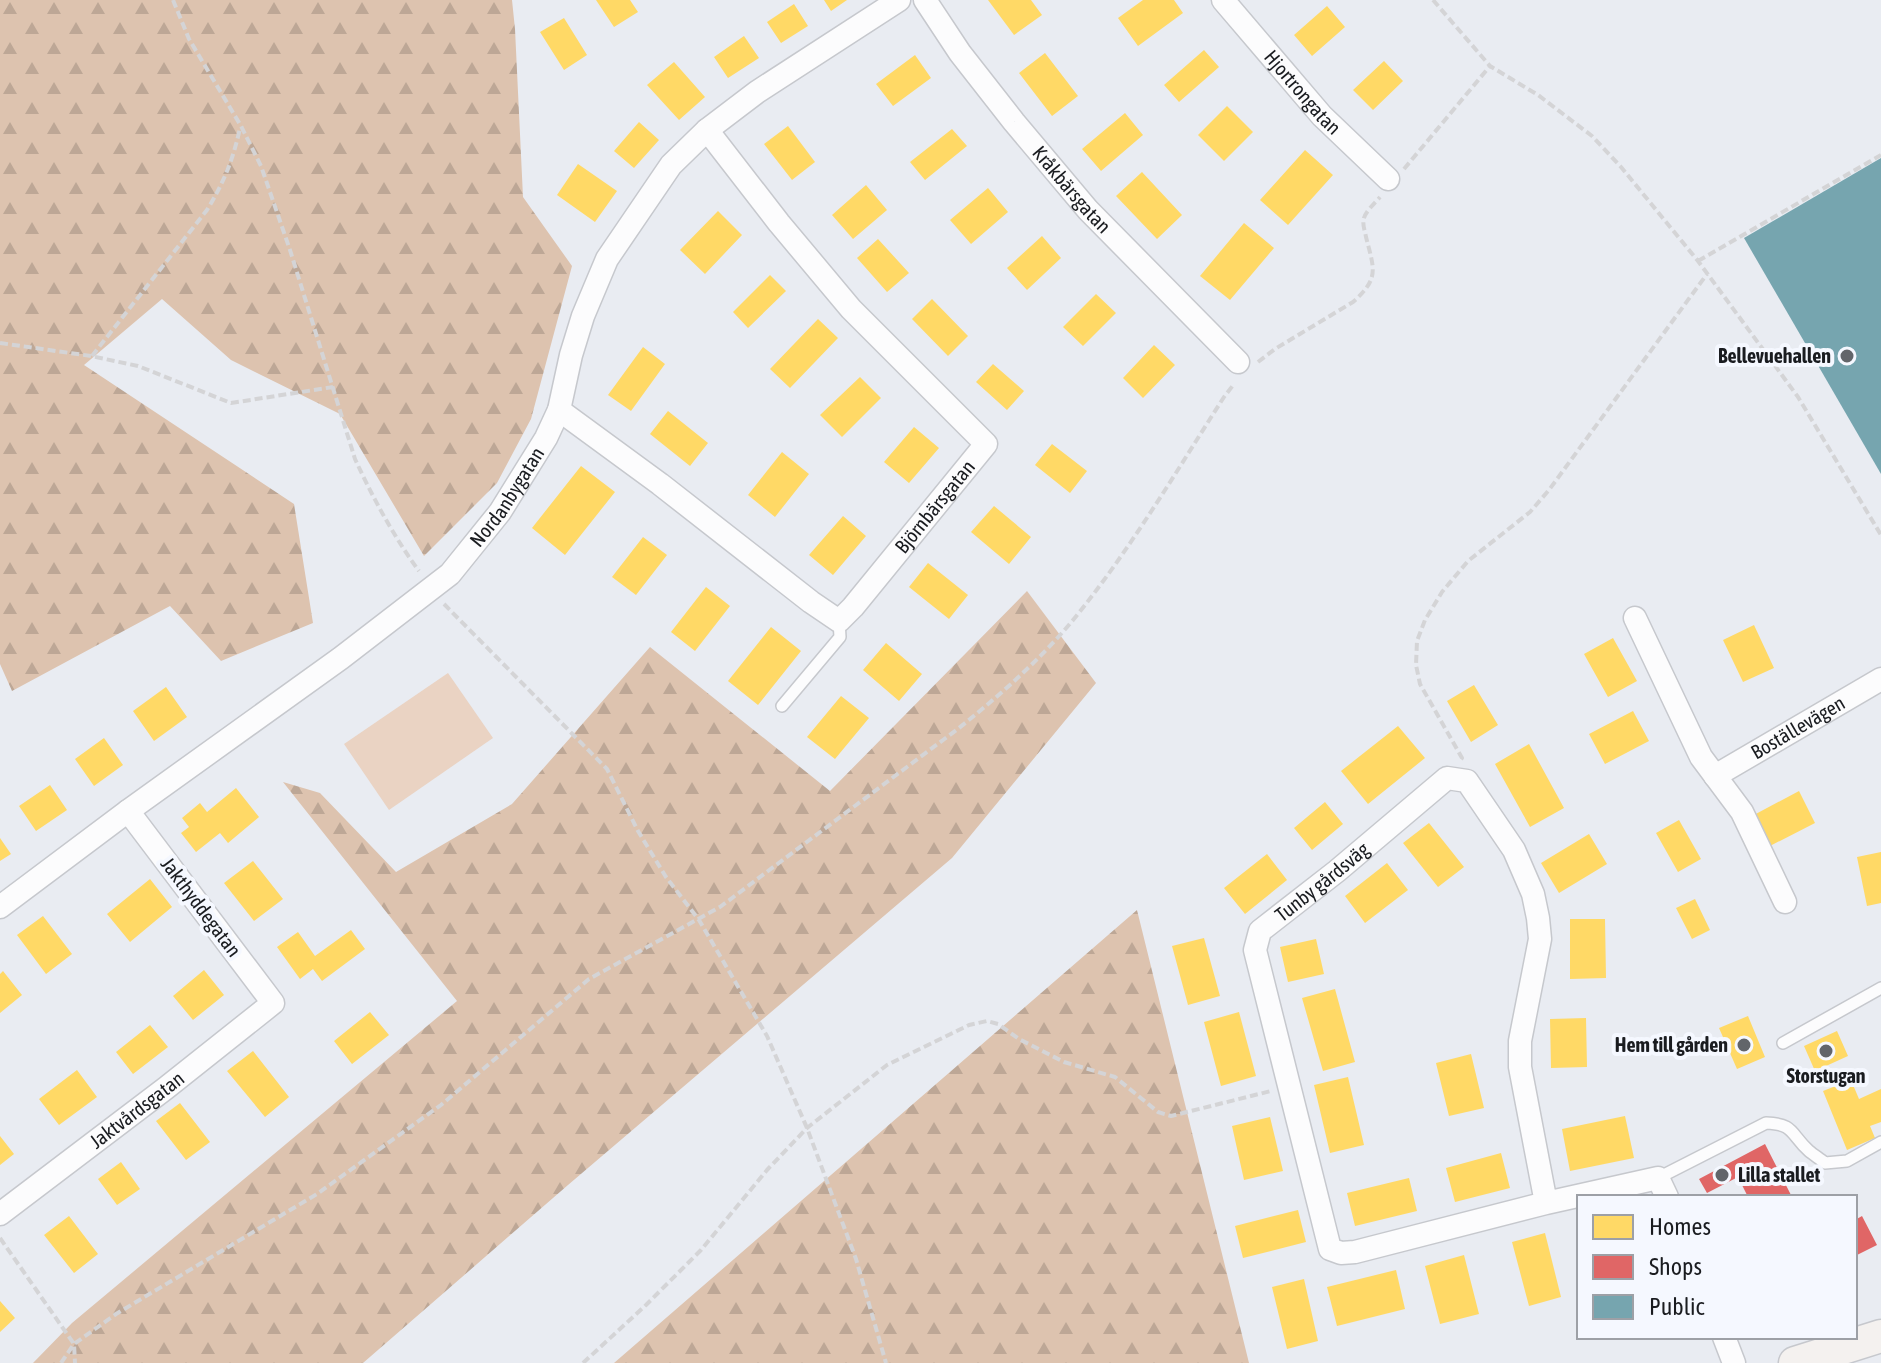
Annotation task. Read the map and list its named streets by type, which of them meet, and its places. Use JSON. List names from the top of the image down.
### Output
{
  "streets": {
    "street": [
      "Hjortrongatan",
      "Kråkbärsgatan",
      "Nordanbygatan",
      "Björnbärsgatan",
      "Boställevägen",
      "Tunby gårdsväg",
      "Jakthyddegatan",
      "Jaktvårdsgatan"
    ]
  },
  "crossings": [
    ["Nordanbygatan", "Björnbärsgatan"],
    ["Nordanbygatan", "Jakthyddegatan"],
    ["Jakthyddegatan", "Jaktvårdsgatan"]
  ],
  "places": [
    "Bellevuehallen",
    "Hem till gården",
    "Storstugan",
    "Lilla stallet"
  ],
  "legend": ["Homes", "Shops", "Public"]
}
